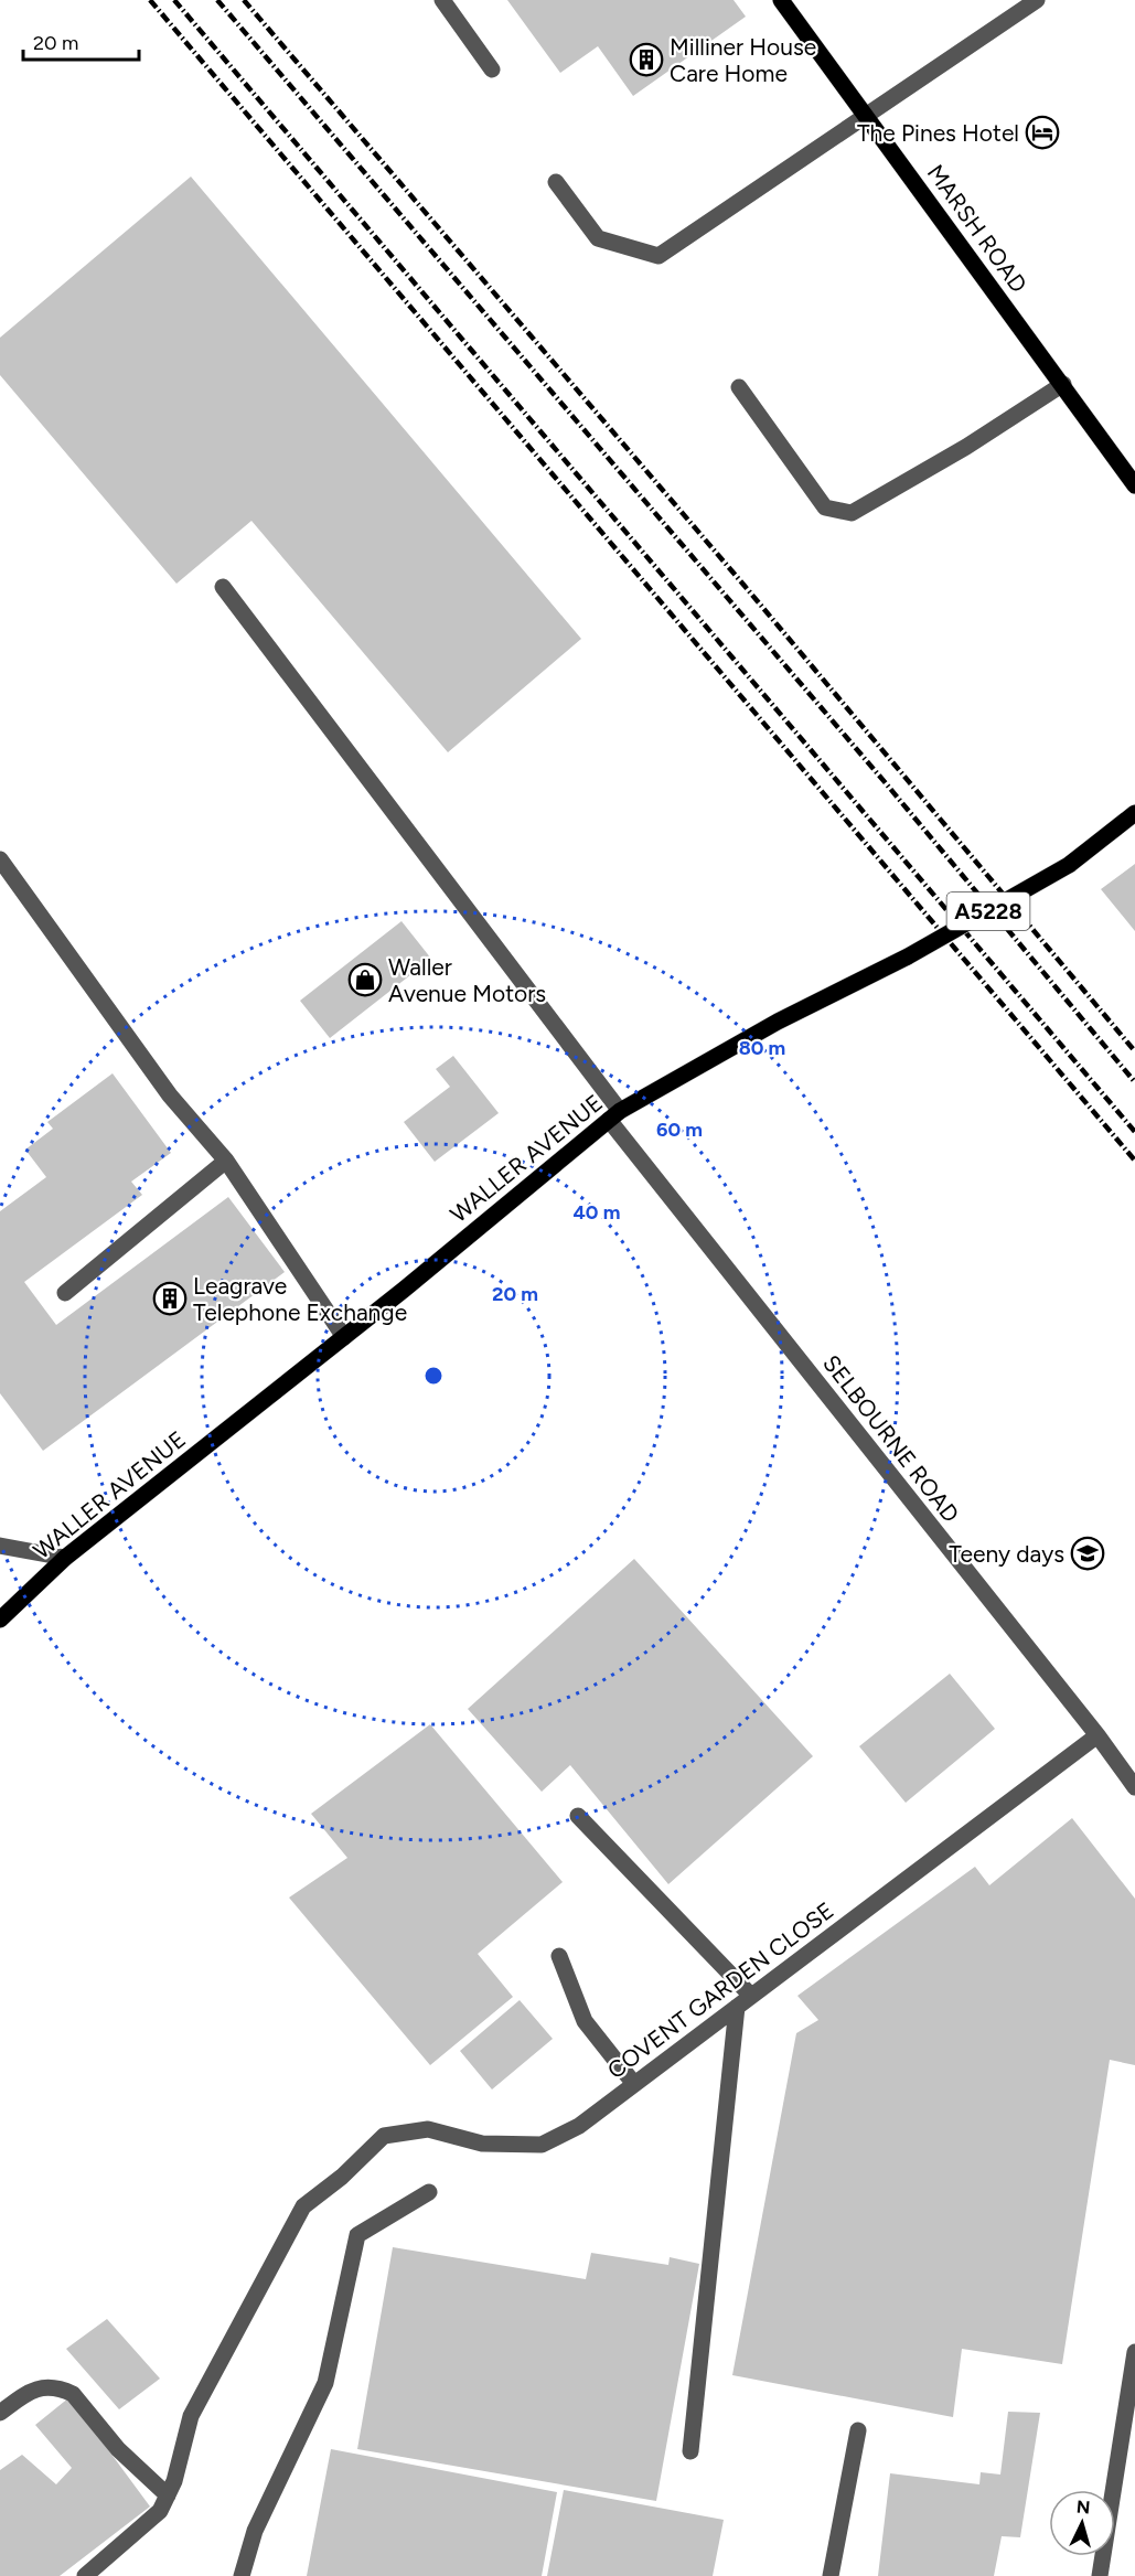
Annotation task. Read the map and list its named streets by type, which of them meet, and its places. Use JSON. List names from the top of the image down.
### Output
{
  "streets": {
    "main road": ["MARSH ROAD", "A5228", "WALLER AVENUE"],
    "street": ["SELBOURNE ROAD", "COVENT GARDEN CLOSE"]
  },
  "crossings": [
    ["WALLER AVENUE", "SELBOURNE ROAD"],
    ["SELBOURNE ROAD", "COVENT GARDEN CLOSE"]
  ],
  "places": {
    "building": ["Milliner House Care Home", "Leagrave Telephone Exchange"],
    "hotel": ["The Pines Hotel"],
    "shop": ["Waller Avenue Motors"],
    "school or university": ["Teeny days"]
  },
  "scale_bar": "20 m",
  "north": "top",
  "rings": [
    "80 m",
    "60 m",
    "40 m",
    "20 m"
  ]
}
